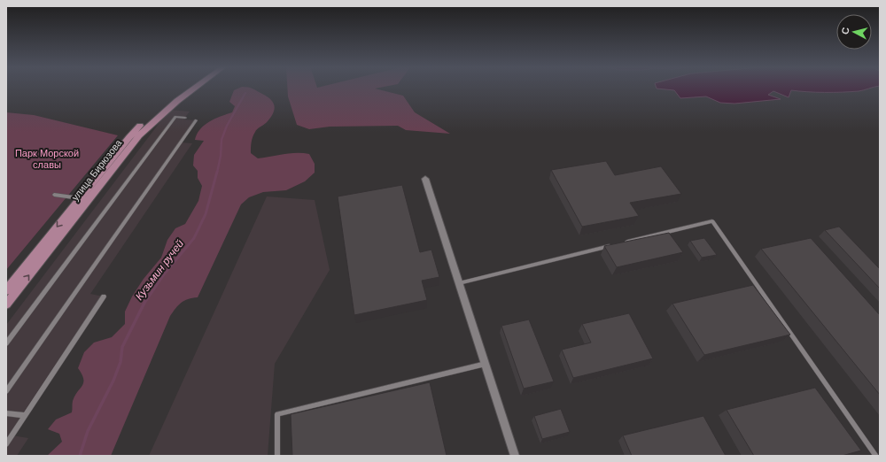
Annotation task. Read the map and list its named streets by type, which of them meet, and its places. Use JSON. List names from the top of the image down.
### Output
{
  "streets": {
    "main road": ["улица Бирюзова"]
  },
  "water": ["Кузьмин ручей"],
  "parks": ["Парк Морской славы"],
  "north": "left"
}
